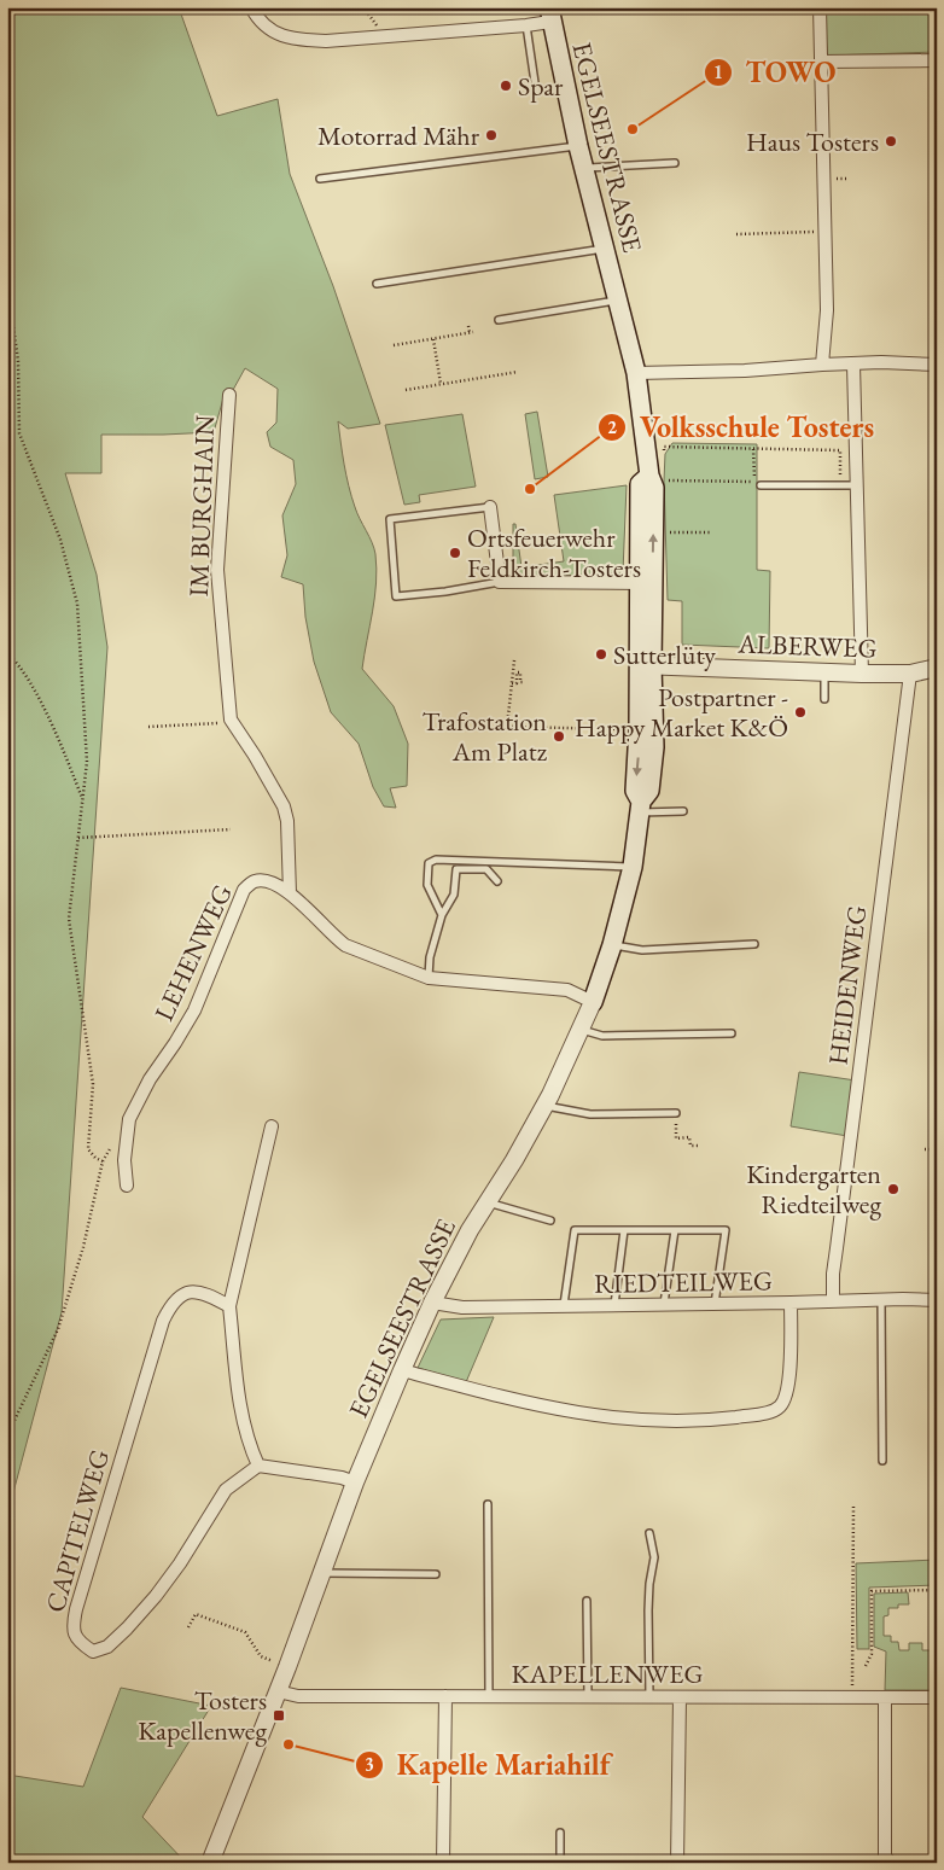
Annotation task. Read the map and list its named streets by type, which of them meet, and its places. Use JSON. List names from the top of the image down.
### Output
{
  "streets": {
    "main road": ["EGELSEESTRASSE"],
    "street": [
      "IM BURGHAIN",
      "ALBERWEG",
      "LEHENWEG",
      "HEIDENWEG",
      "RIEDTEILWEG",
      "CAPITELWEG",
      "KAPELLENWEG"
    ]
  },
  "crossings": [
    ["EGELSEESTRASSE", "ALBERWEG"],
    ["EGELSEESTRASSE", "LEHENWEG"],
    ["EGELSEESTRASSE", "RIEDTEILWEG"],
    ["EGELSEESTRASSE", "KAPELLENWEG"],
    ["IM BURGHAIN", "LEHENWEG"],
    ["ALBERWEG", "HEIDENWEG"],
    ["HEIDENWEG", "RIEDTEILWEG"]
  ],
  "places": {
    "other": [
      "Spar",
      "TOWO",
      "Motorrad Mähr",
      "Haus Tosters",
      "Volksschule Tosters",
      "Ortsfeuerwehr Feldkirch-Tosters",
      "Sutterlüty",
      "Postpartner - Happy Market K&Ö",
      "Trafostation Am Platz",
      "Kindergarten Riedteilweg",
      "Kapelle Mariahilf"
    ],
    "transit": ["Tosters Kapellenweg"]
  }
}
